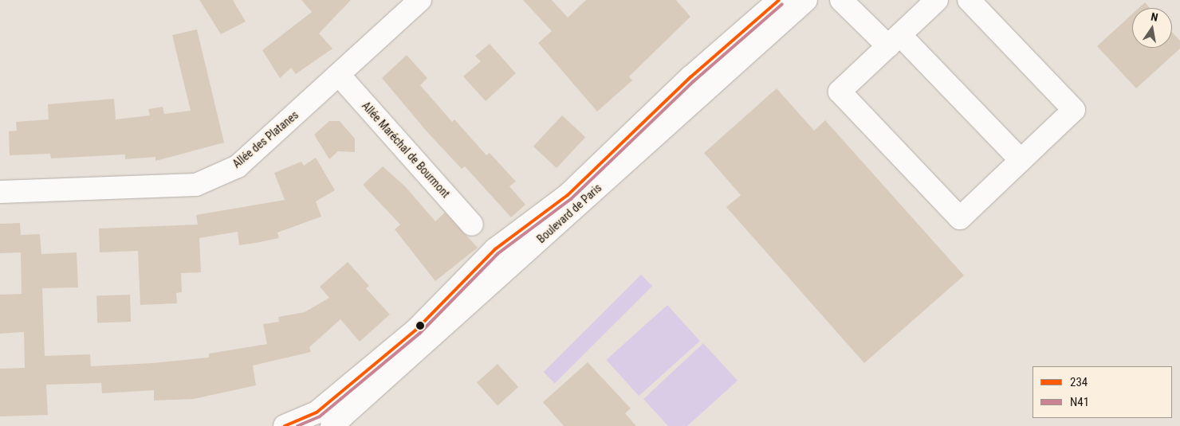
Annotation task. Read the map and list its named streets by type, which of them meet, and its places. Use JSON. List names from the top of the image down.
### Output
{
  "streets": {
    "street": ["Allée des Platanes", "Allée Maréchal de Bourmont", "Boulevard de Paris"]
  },
  "crossings": [
    ["Allée des Platanes", "Allée Maréchal de Bourmont"]
  ],
  "lines": ["transit line 234", "transit line N41"],
  "legend": ["234", "N41"],
  "north": "top"
}
